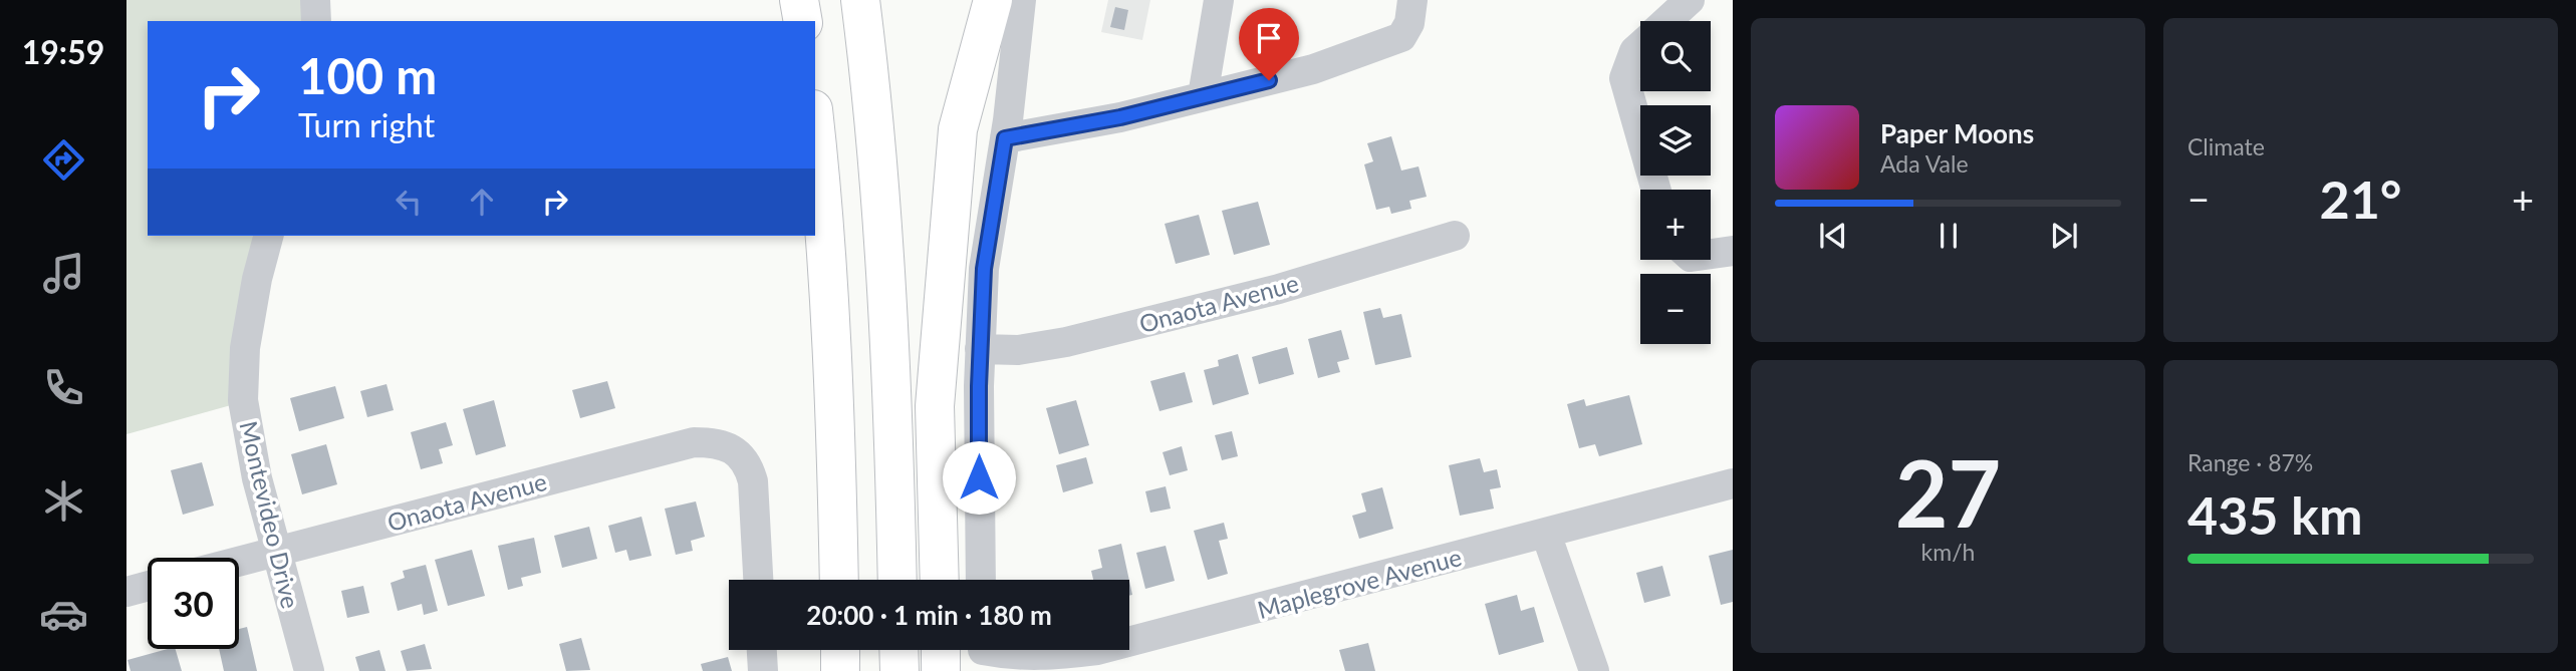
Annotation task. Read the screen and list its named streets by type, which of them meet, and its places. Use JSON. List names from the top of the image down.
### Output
{
  "streets": {
    "street": ["Onaota Avenue", "Montevideo Drive", "Maplegrove Avenue"]
  },
  "crossings": [
    ["Onaota Avenue", "Montevideo Drive"]
  ],
  "page": {
    "tabs": "19:59",
    "tile": [
      "Climate",
      ["27", "km/h"],
      ["Range · 87%", "435 km"]
    ],
    "map_buttons": ["+", "−"],
    "turn": ["100 m", "Turn right"],
    "song": ["Paper Moons", "Ada Vale"],
    "heat": ["−", "21°", "+"],
    "limit": "30",
    "trip": "20:00 · 1 min · 180 m"
  }
}
